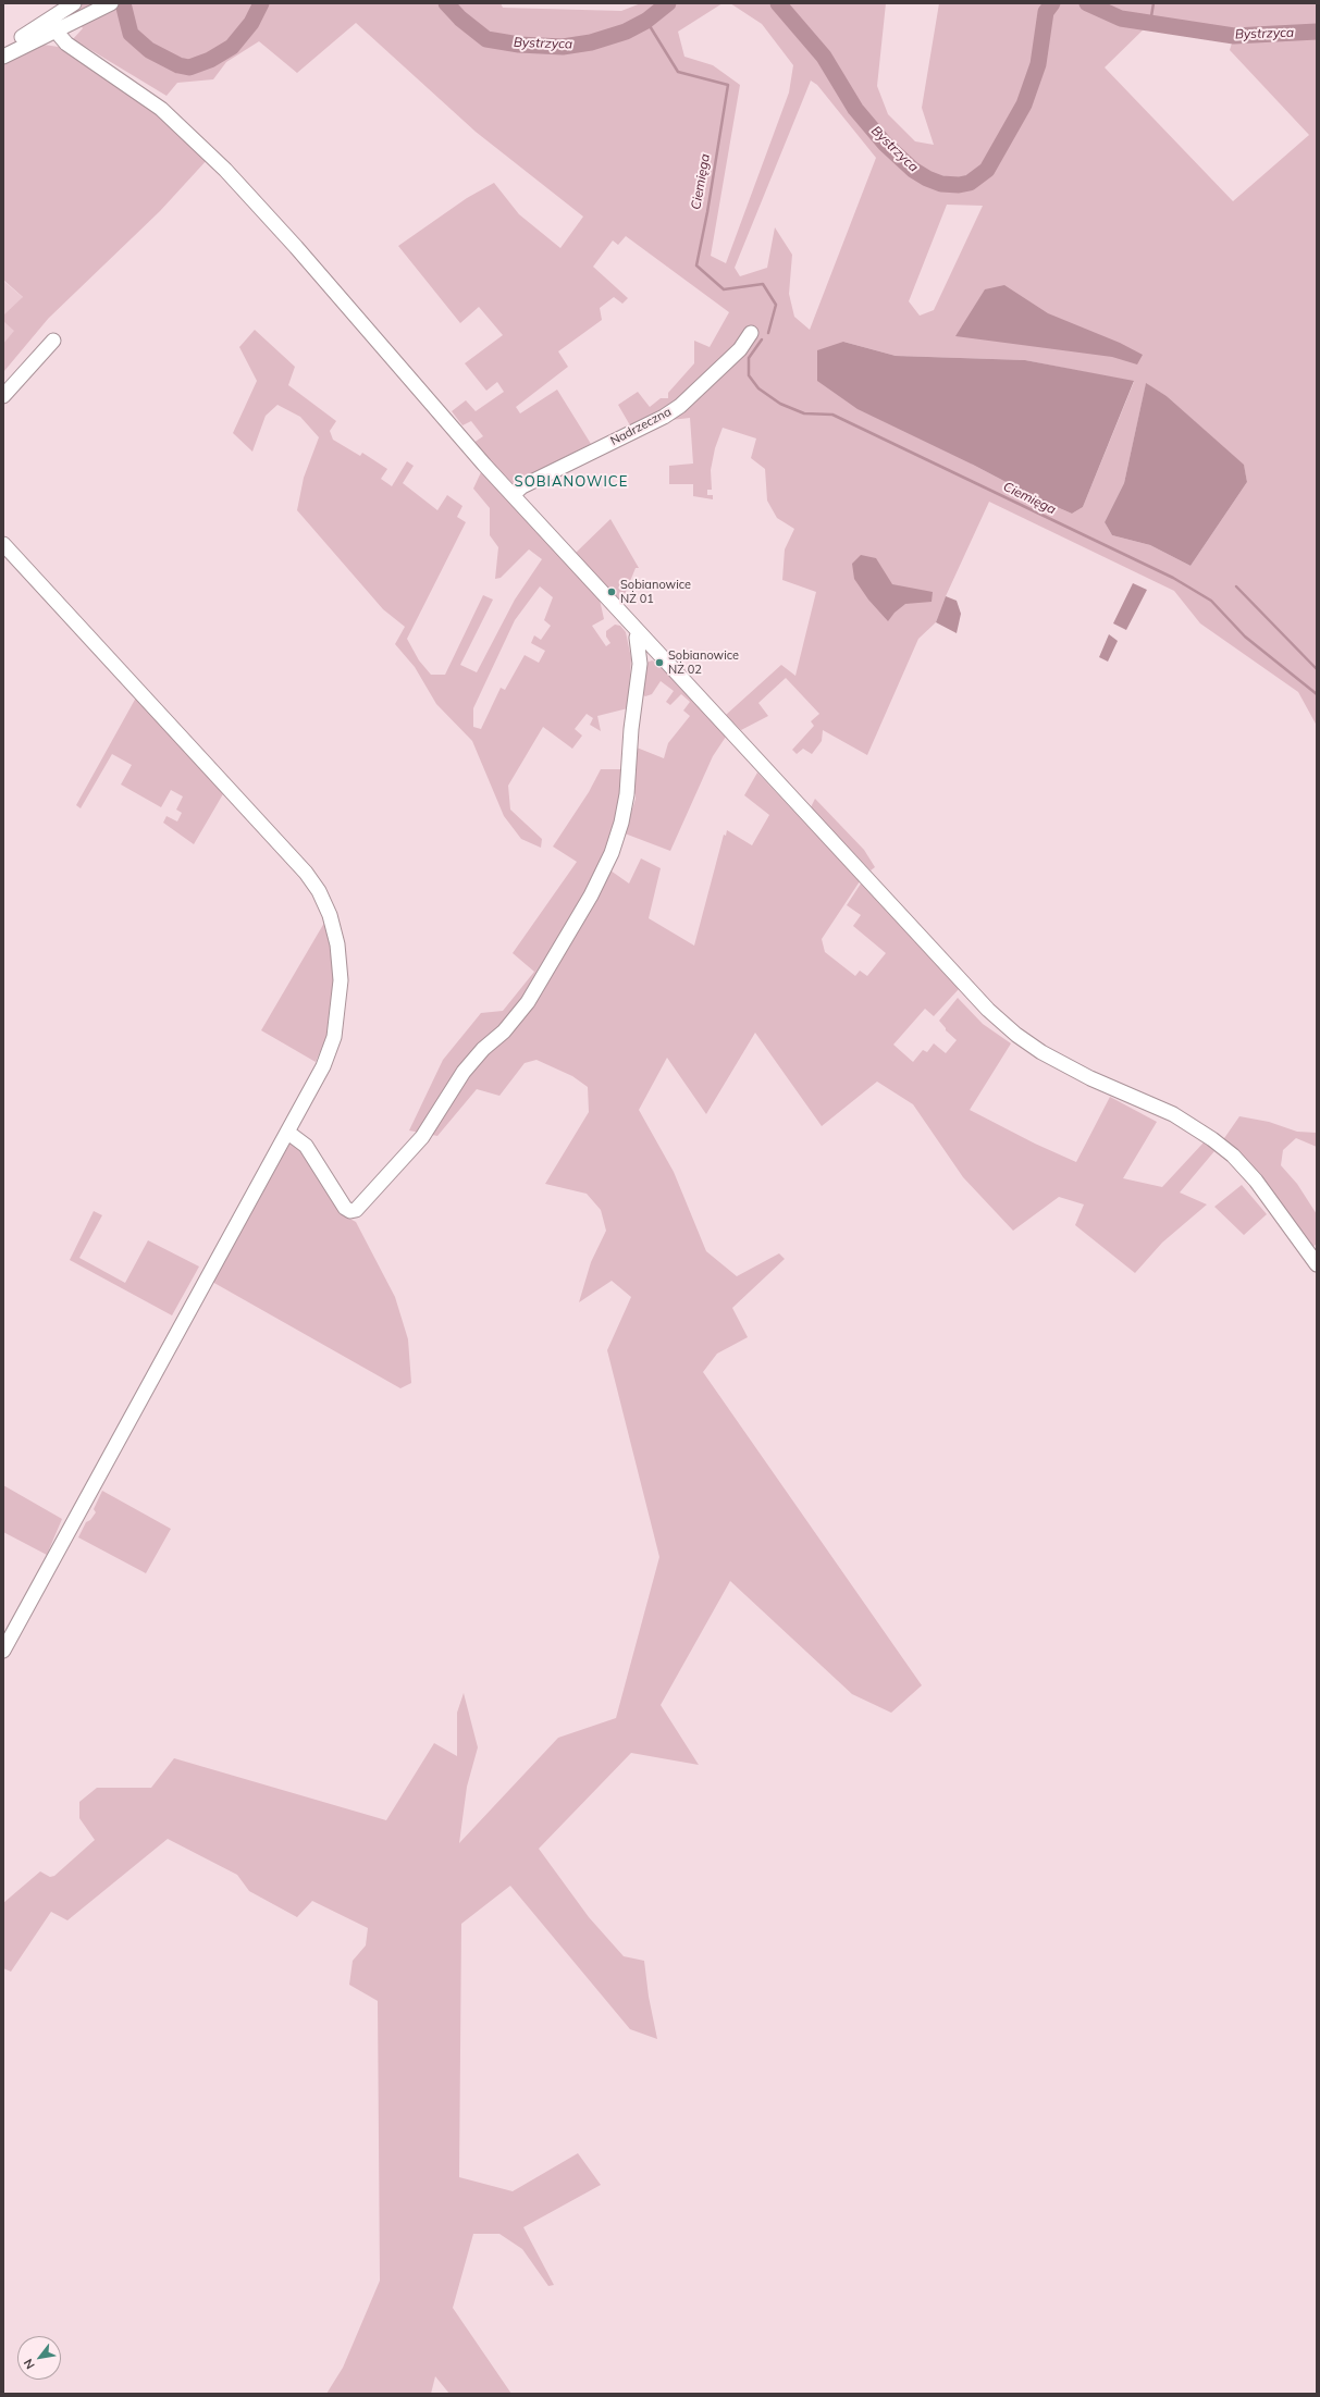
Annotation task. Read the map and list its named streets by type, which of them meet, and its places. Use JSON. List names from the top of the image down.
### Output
{
  "streets": {
    "street": ["Nadrzeczna"]
  },
  "districts": ["SOBIANOWICE"],
  "water": ["Bystrzyca", "Ciemięga"],
  "places": ["Sobianowice NŻ 01", "Sobianowice NŻ 02"],
  "north": "bottom left"
}
